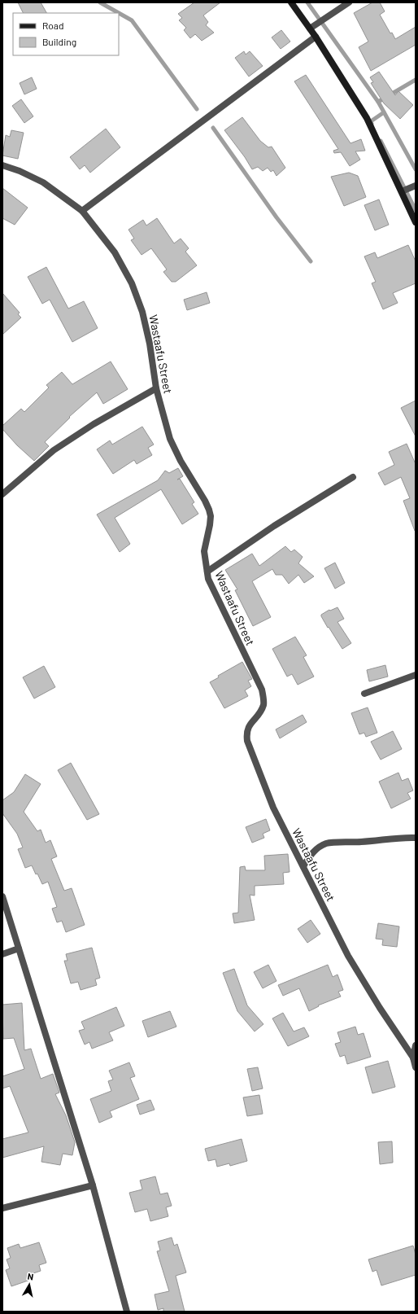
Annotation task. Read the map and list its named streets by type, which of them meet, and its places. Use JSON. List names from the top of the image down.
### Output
{
  "streets": {
    "street": ["Wastaafu Street"]
  },
  "legend": ["Road", "Building"],
  "north": "top"
}
